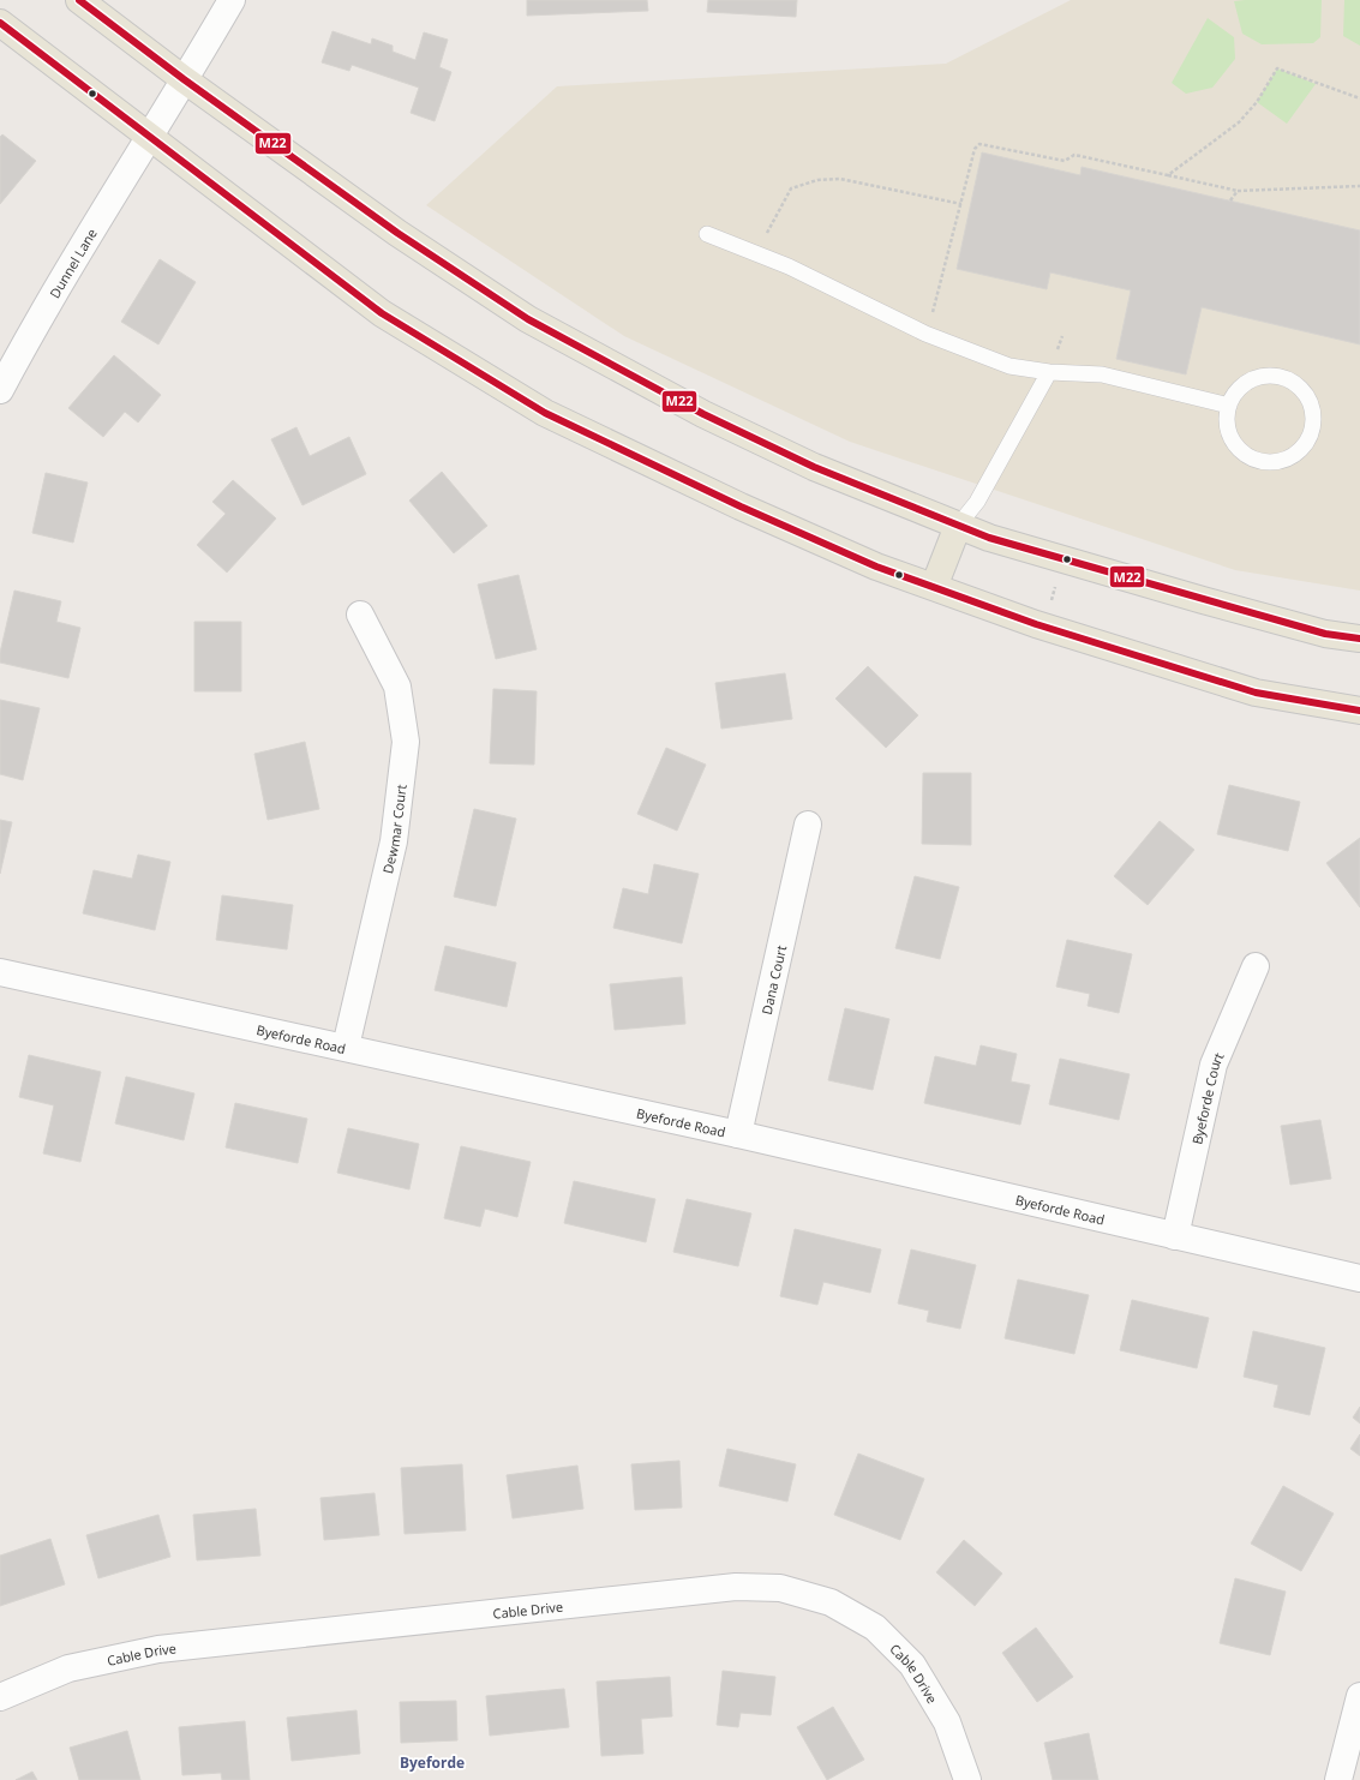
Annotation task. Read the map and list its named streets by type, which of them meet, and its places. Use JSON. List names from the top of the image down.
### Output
{
  "streets": {
    "street": [
      "Dunnel Lane",
      "Dewmar Court",
      "Dana Court",
      "Byeforde Road",
      "Byeforde Court",
      "Cable Drive"
    ]
  },
  "crossings": [
    ["Dewmar Court", "Byeforde Road"],
    ["Dana Court", "Byeforde Road"],
    ["Byeforde Road", "Byeforde Court"]
  ],
  "districts": ["Byeforde"],
  "lines": ["transit line M22"]
}
